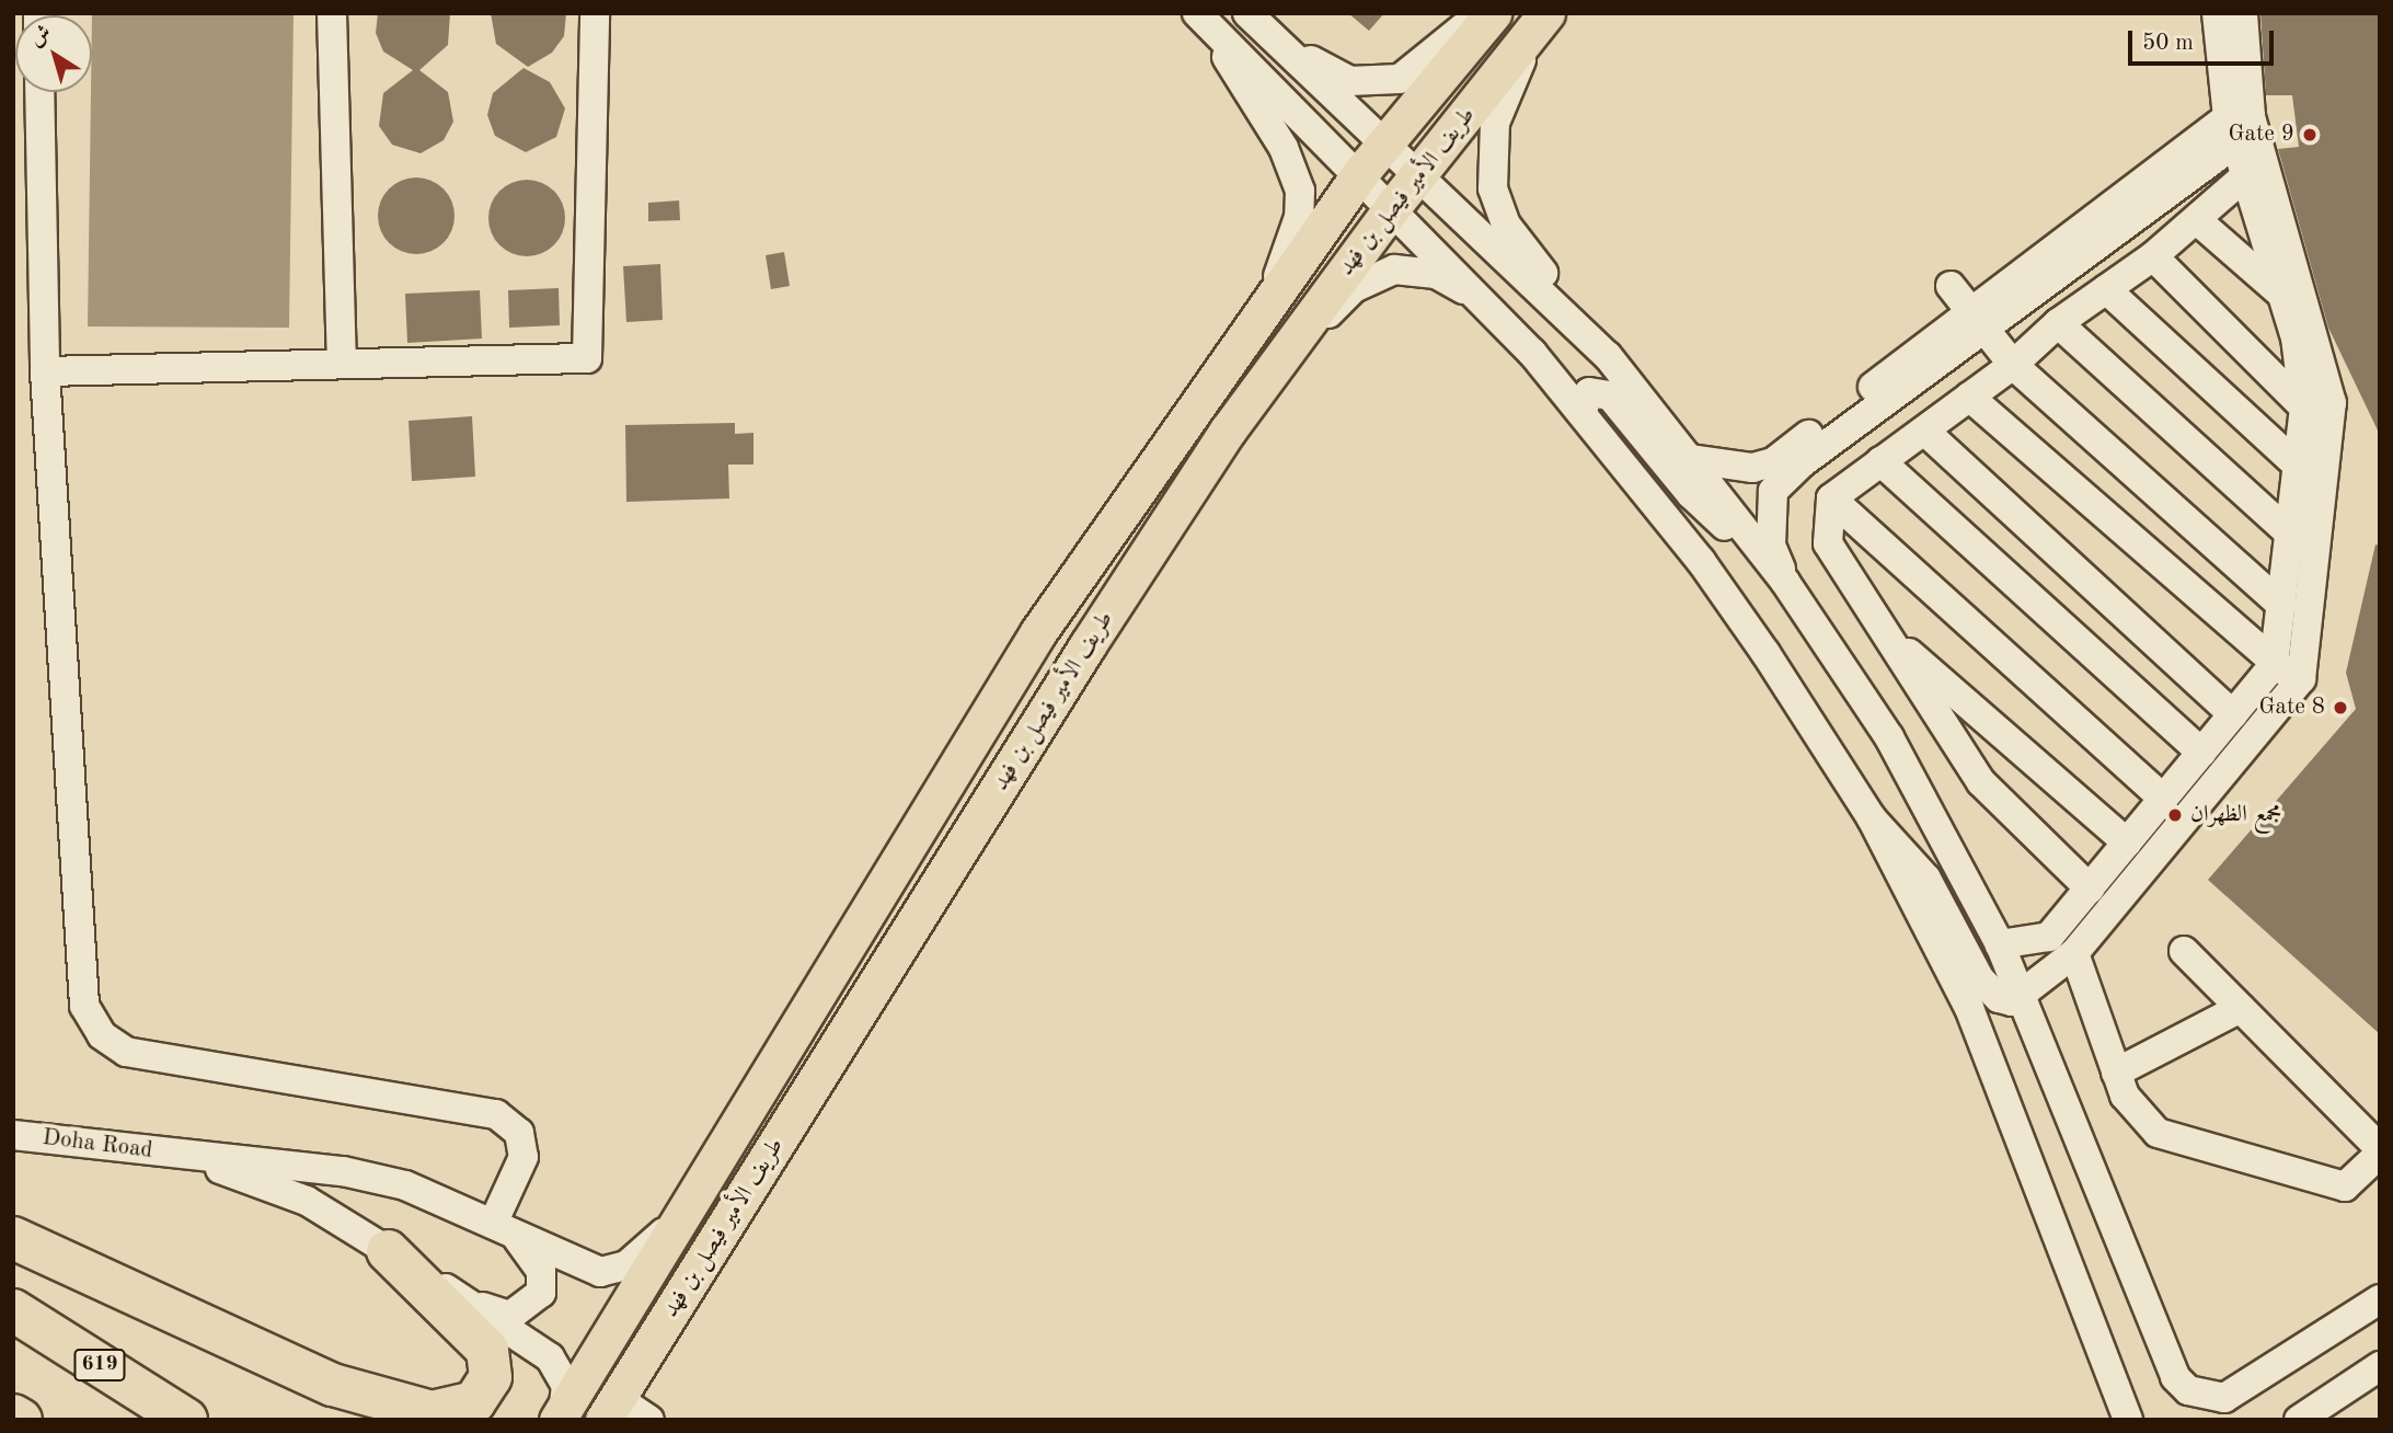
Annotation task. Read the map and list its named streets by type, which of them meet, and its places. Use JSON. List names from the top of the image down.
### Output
{
  "streets": {
    "highway": ["619"],
    "main road": ["طريف الأمير فيصل بن فهد"],
    "street": ["Doha Road"]
  },
  "places": ["Gate 9", "Gate 8", "مجمع الظهران"],
  "scale_bar": "50 m",
  "north": "top left"
}
